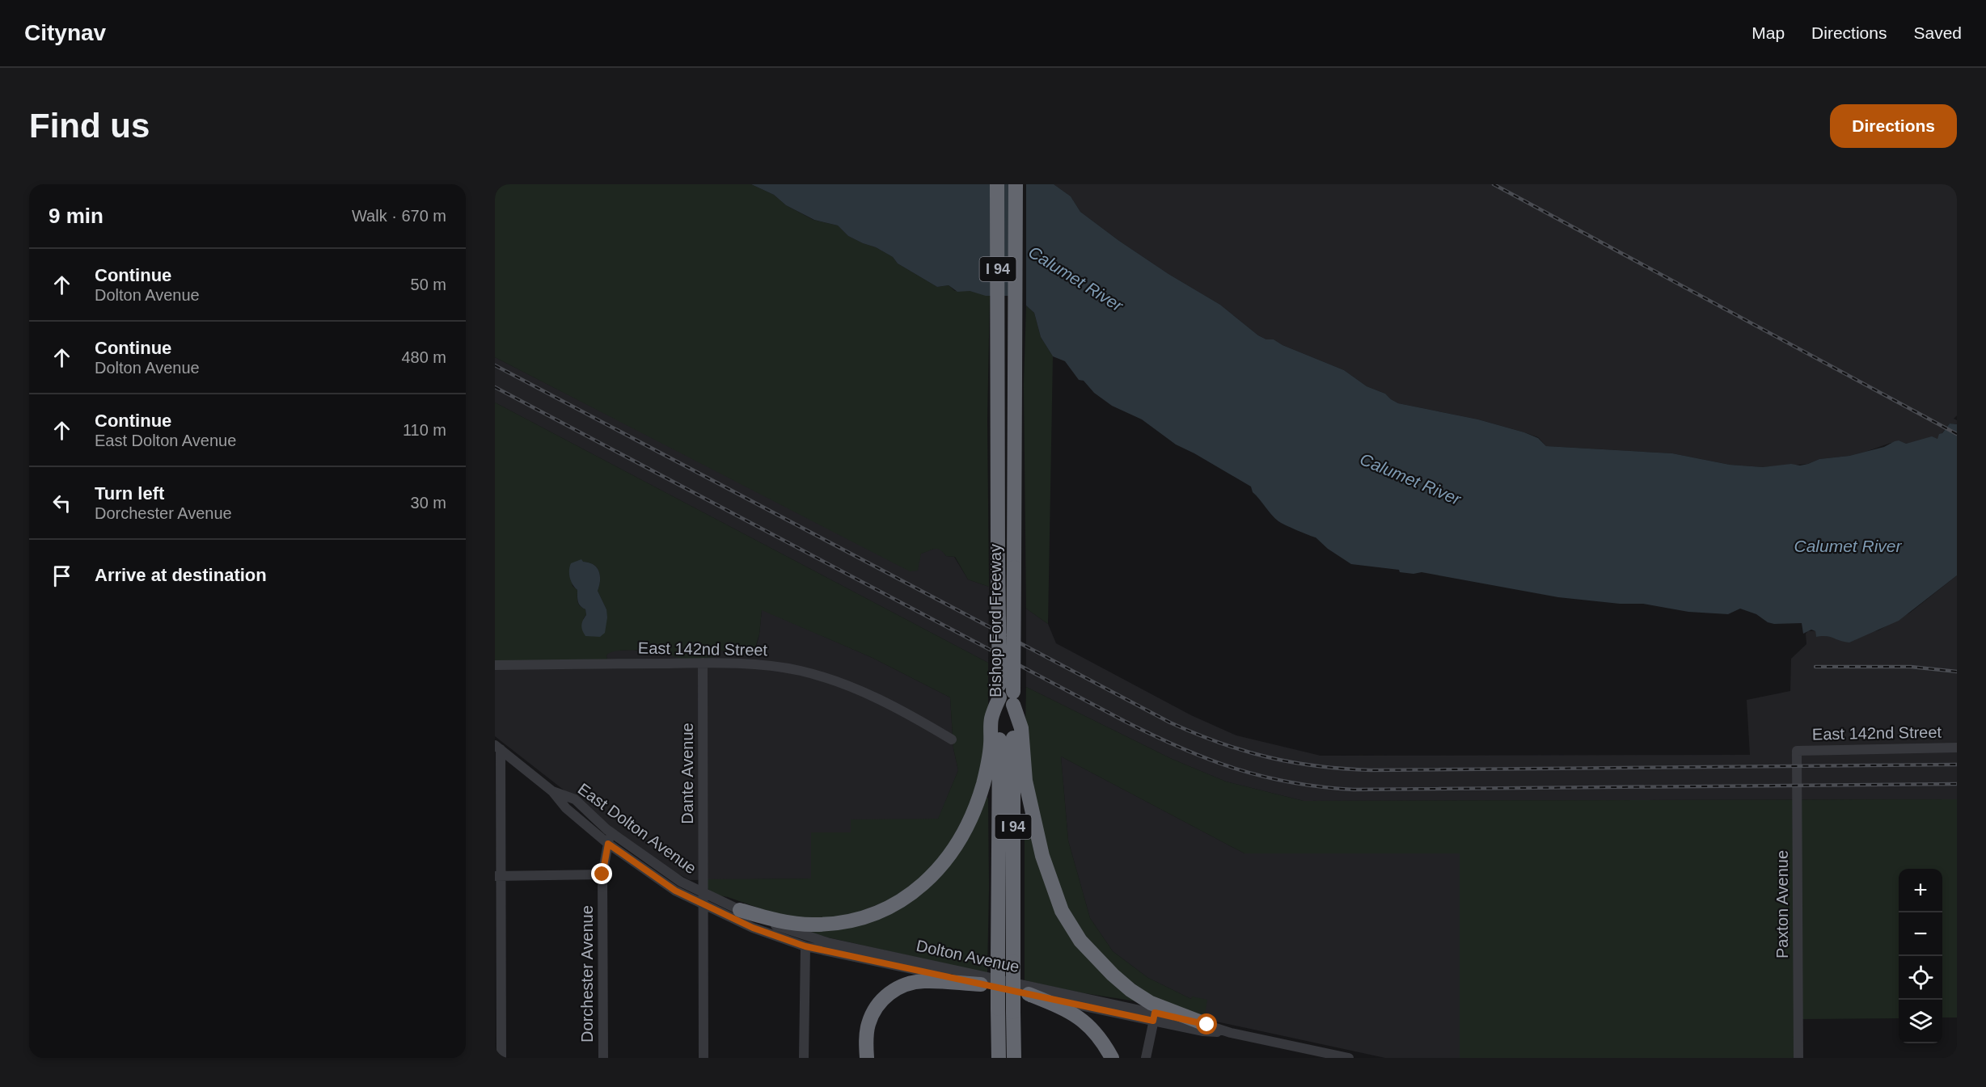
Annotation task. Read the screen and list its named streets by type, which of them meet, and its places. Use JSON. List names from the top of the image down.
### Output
{
  "streets": {
    "highway": ["I 94", "Bishop Ford Freeway"],
    "street": [
      "East 142nd Street",
      "Dante Avenue",
      "East Dolton Avenue",
      "Paxton Avenue",
      "Dolton Avenue",
      "Dorchester Avenue"
    ]
  },
  "crossings": [
    ["East 142nd Street", "Dante Avenue"],
    ["East 142nd Street", "Paxton Avenue"],
    ["Dante Avenue", "East Dolton Avenue"],
    ["Dante Avenue", "Dolton Avenue"],
    ["East Dolton Avenue", "Dolton Avenue"],
    ["East Dolton Avenue", "Dorchester Avenue"]
  ],
  "water": ["Calumet River"],
  "page": {
    "header": "Citynav",
    "nav": ["Map", "Directions", "Saved"],
    "buttons": "Directions",
    "title": "Find us",
    "heading": ["9 min", "Walk · 670 m"],
    "list": [
      ["Continue", "Dolton Avenue", "50 m"],
      ["Continue", "Dolton Avenue", "480 m"],
      ["Continue", "East Dolton Avenue", "110 m"],
      ["Turn left", "Dorchester Avenue", "30 m"],
      "Arrive at destination"
    ],
    "map_buttons": ["+", "−"]
  }
}
